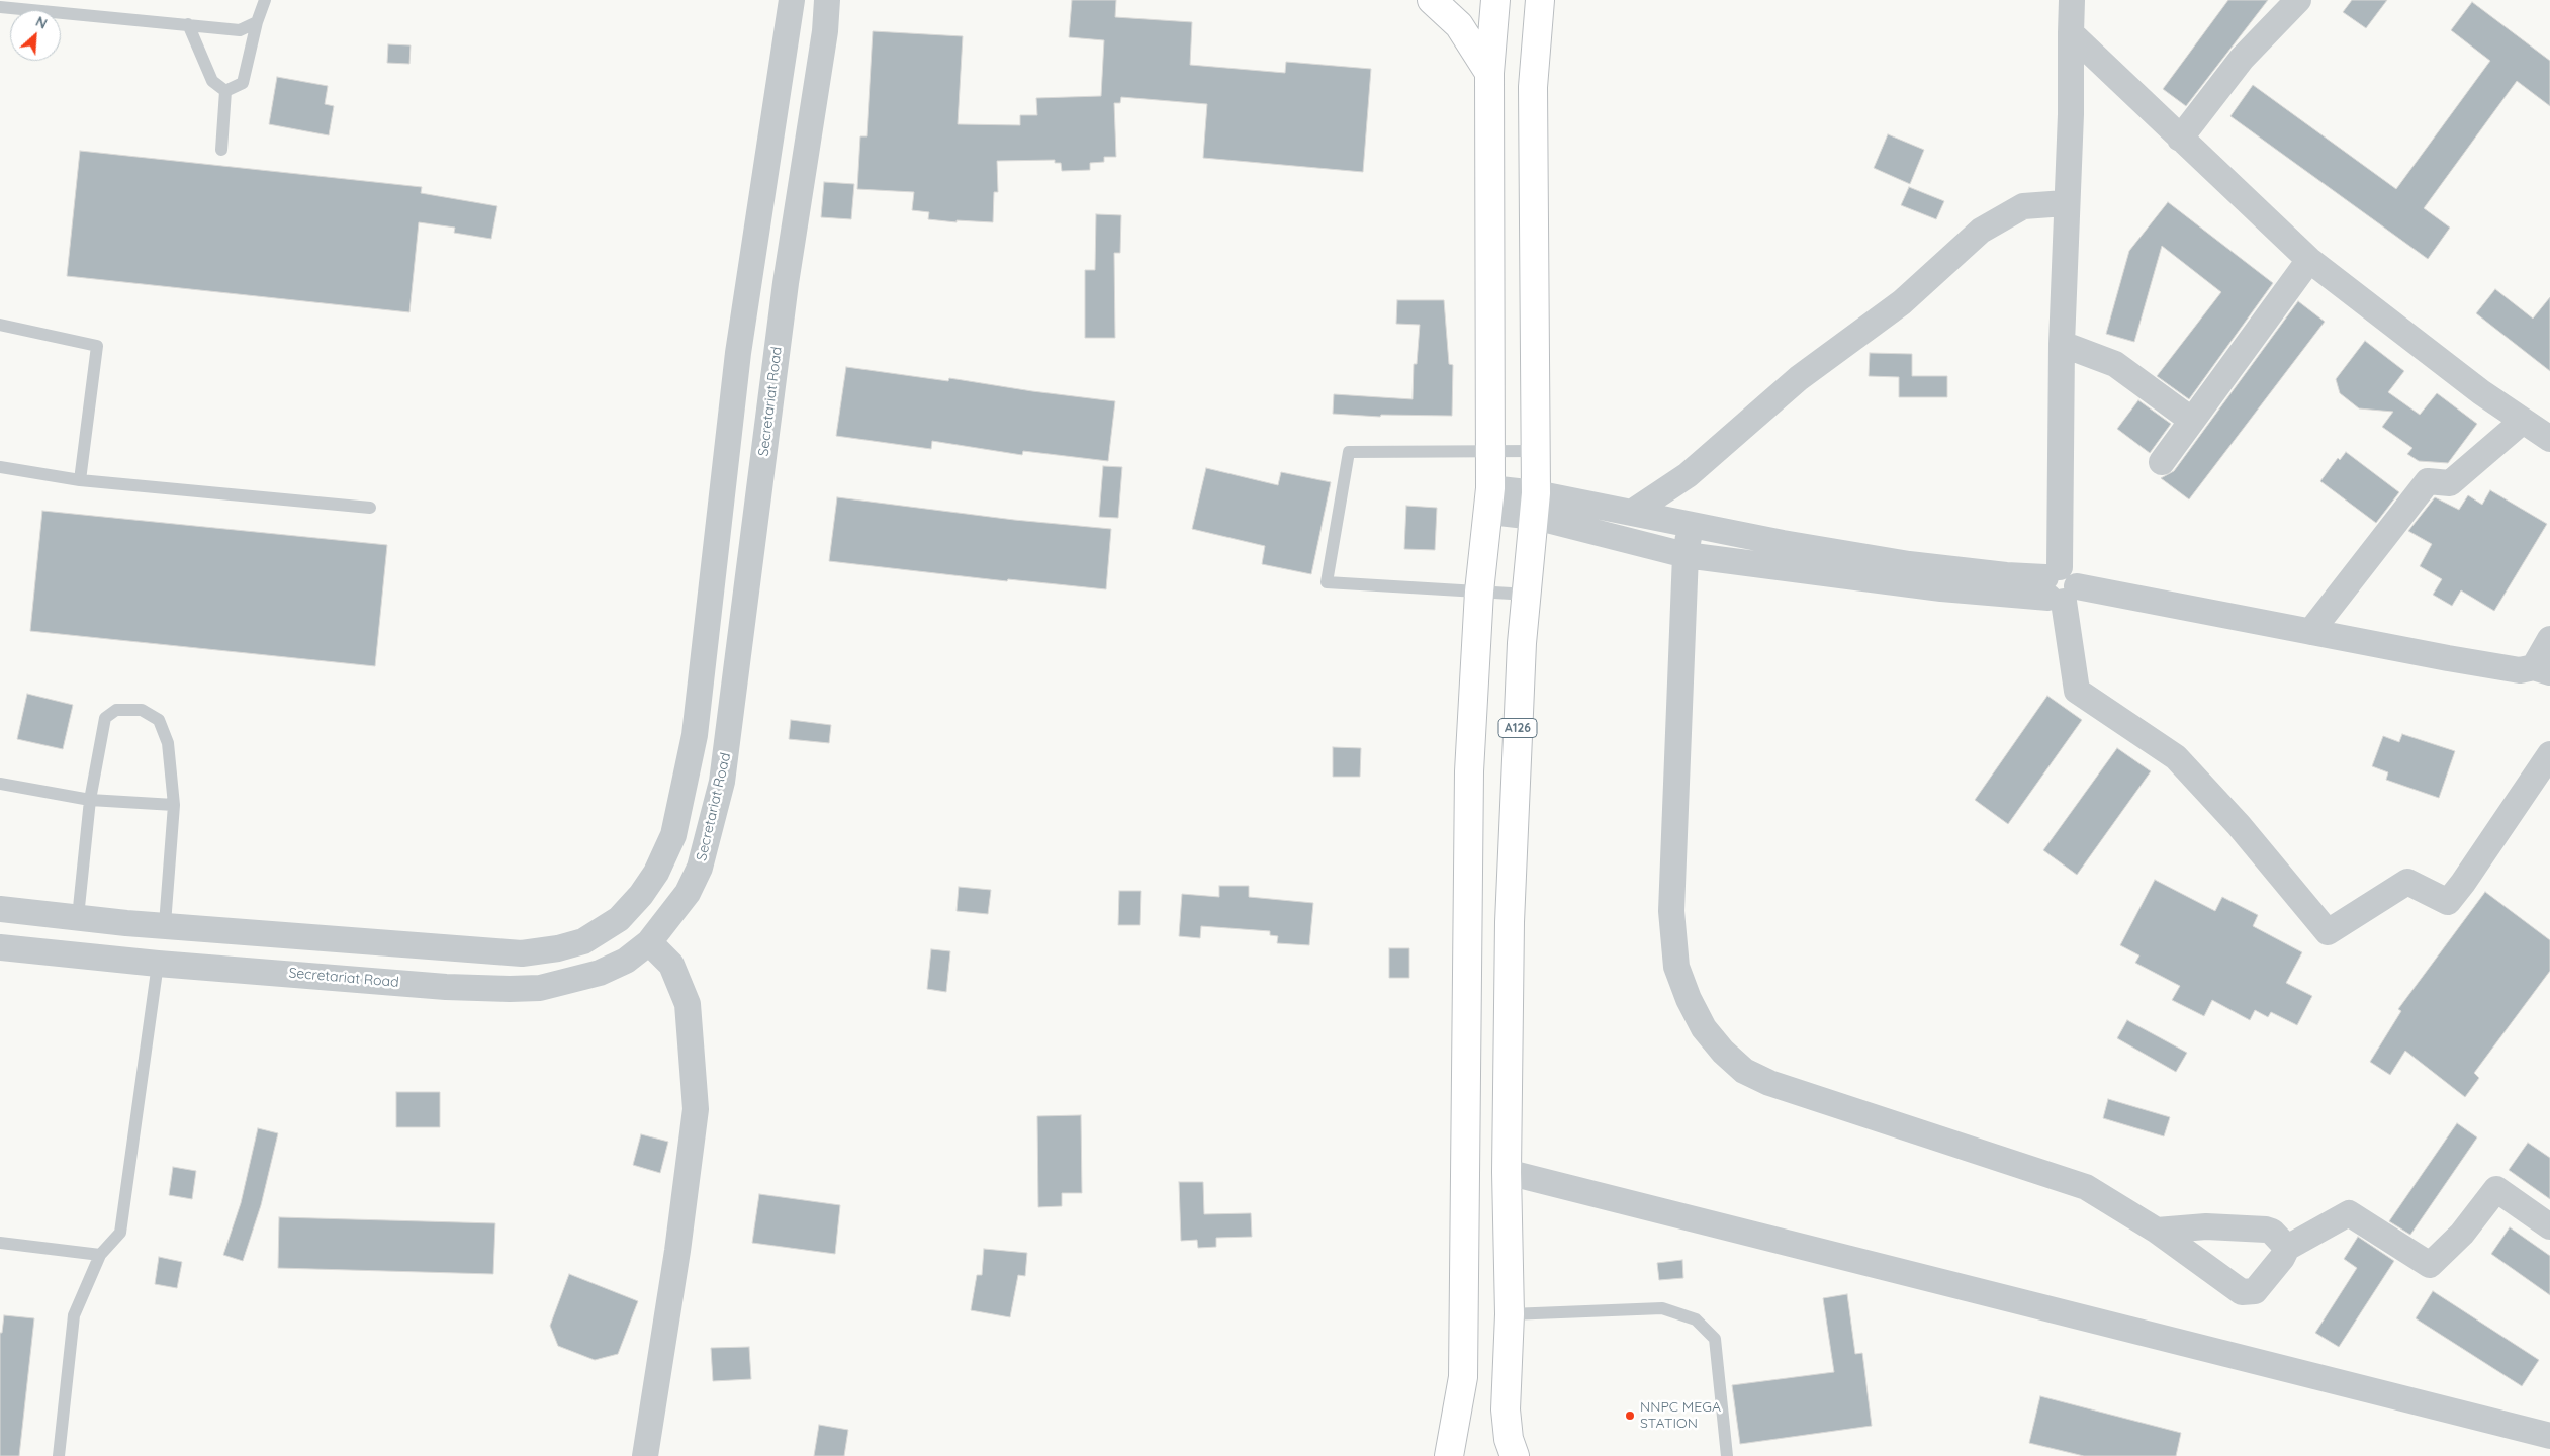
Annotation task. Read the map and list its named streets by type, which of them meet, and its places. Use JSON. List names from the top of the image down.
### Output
{
  "streets": {
    "highway": ["A126"],
    "street": ["Secretariat Road"]
  },
  "places": ["NNPC MEGA STATION"],
  "north": "top right"
}
